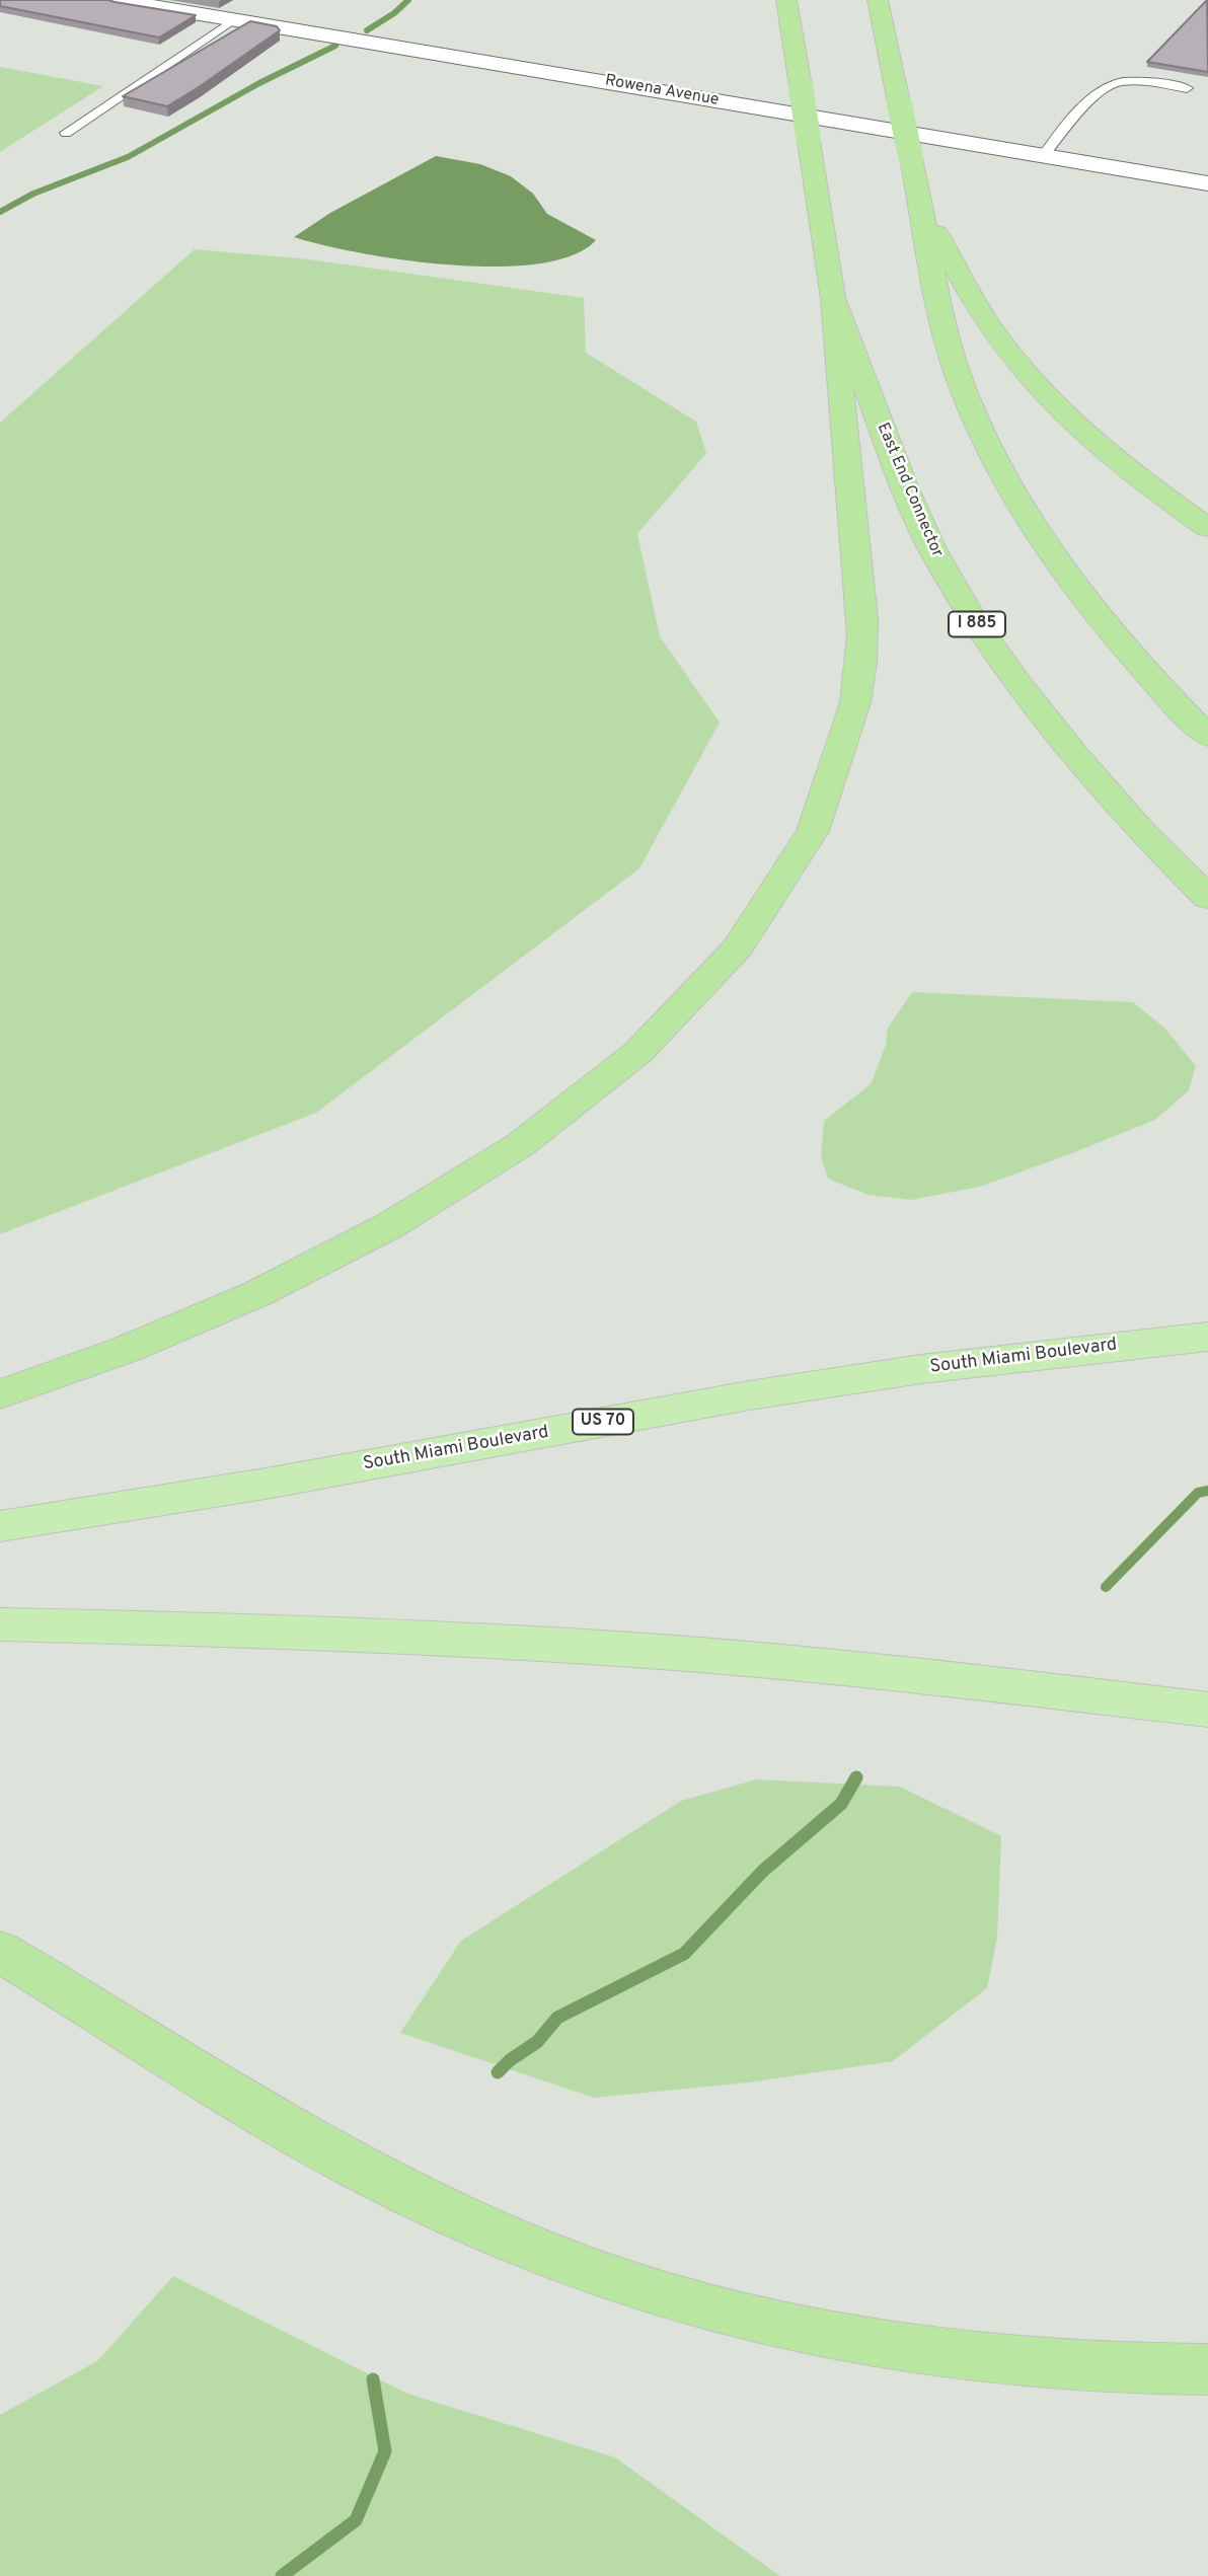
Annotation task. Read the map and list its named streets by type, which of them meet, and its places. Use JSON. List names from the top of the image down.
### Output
{
  "streets": {
    "highway": [
      "East End Connector",
      "I 885",
      "South Miami Boulevard",
      "US 70"
    ],
    "street": ["Rowena Avenue"]
  }
}
